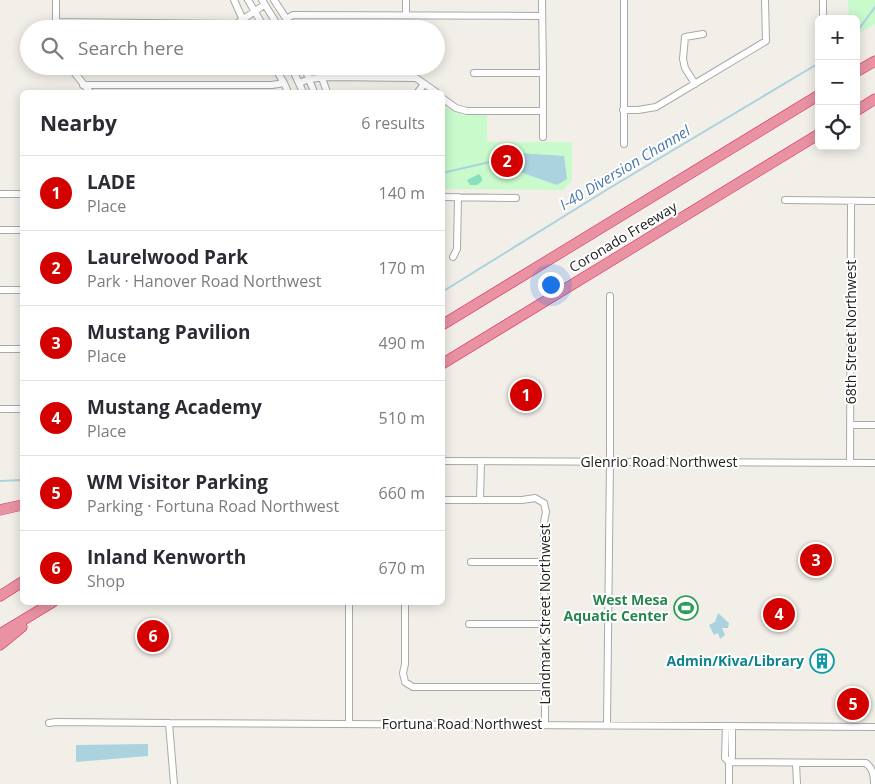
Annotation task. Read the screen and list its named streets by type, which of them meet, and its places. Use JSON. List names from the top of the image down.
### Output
{
  "streets": {
    "highway": ["Coronado Freeway"],
    "street": [
      "68th Street Northwest",
      "Glenrio Road Northwest",
      "Landmark Street Northwest",
      "Fortuna Road Northwest"
    ]
  },
  "crossings": [
    ["68th Street Northwest", "Glenrio Road Northwest"],
    ["Landmark Street Northwest", "Fortuna Road Northwest"]
  ],
  "water": ["I-40 Diversion Channel"],
  "places": {
    "sports": ["West Mesa Aquatic Center"],
    "building": ["Admin/Kiva/Library"]
  },
  "page": {
    "map_buttons": ["+", "−"],
    "search": "Search here",
    "heading": ["Nearby", "6 results"],
    "pins": [
      "2",
      "1",
      "3",
      "4",
      "6",
      "5"
    ],
    "list": [
      {
        "mark": "1",
        "name": "LADE",
        "note": "Place",
        "value": "140 m"
      },
      {
        "mark": "2",
        "name": "Laurelwood Park",
        "note": "Park · Hanover Road Northwest",
        "value": "170 m"
      },
      {
        "mark": "3",
        "name": "Mustang Pavilion",
        "note": "Place",
        "value": "490 m"
      },
      {
        "mark": "4",
        "name": "Mustang Academy",
        "note": "Place",
        "value": "510 m"
      },
      {
        "mark": "5",
        "name": "WM Visitor Parking",
        "note": "Parking · Fortuna Road Northwest",
        "value": "660 m"
      },
      {
        "mark": "6",
        "name": "Inland Kenworth",
        "note": "Shop",
        "value": "670 m"
      }
    ]
  }
}
